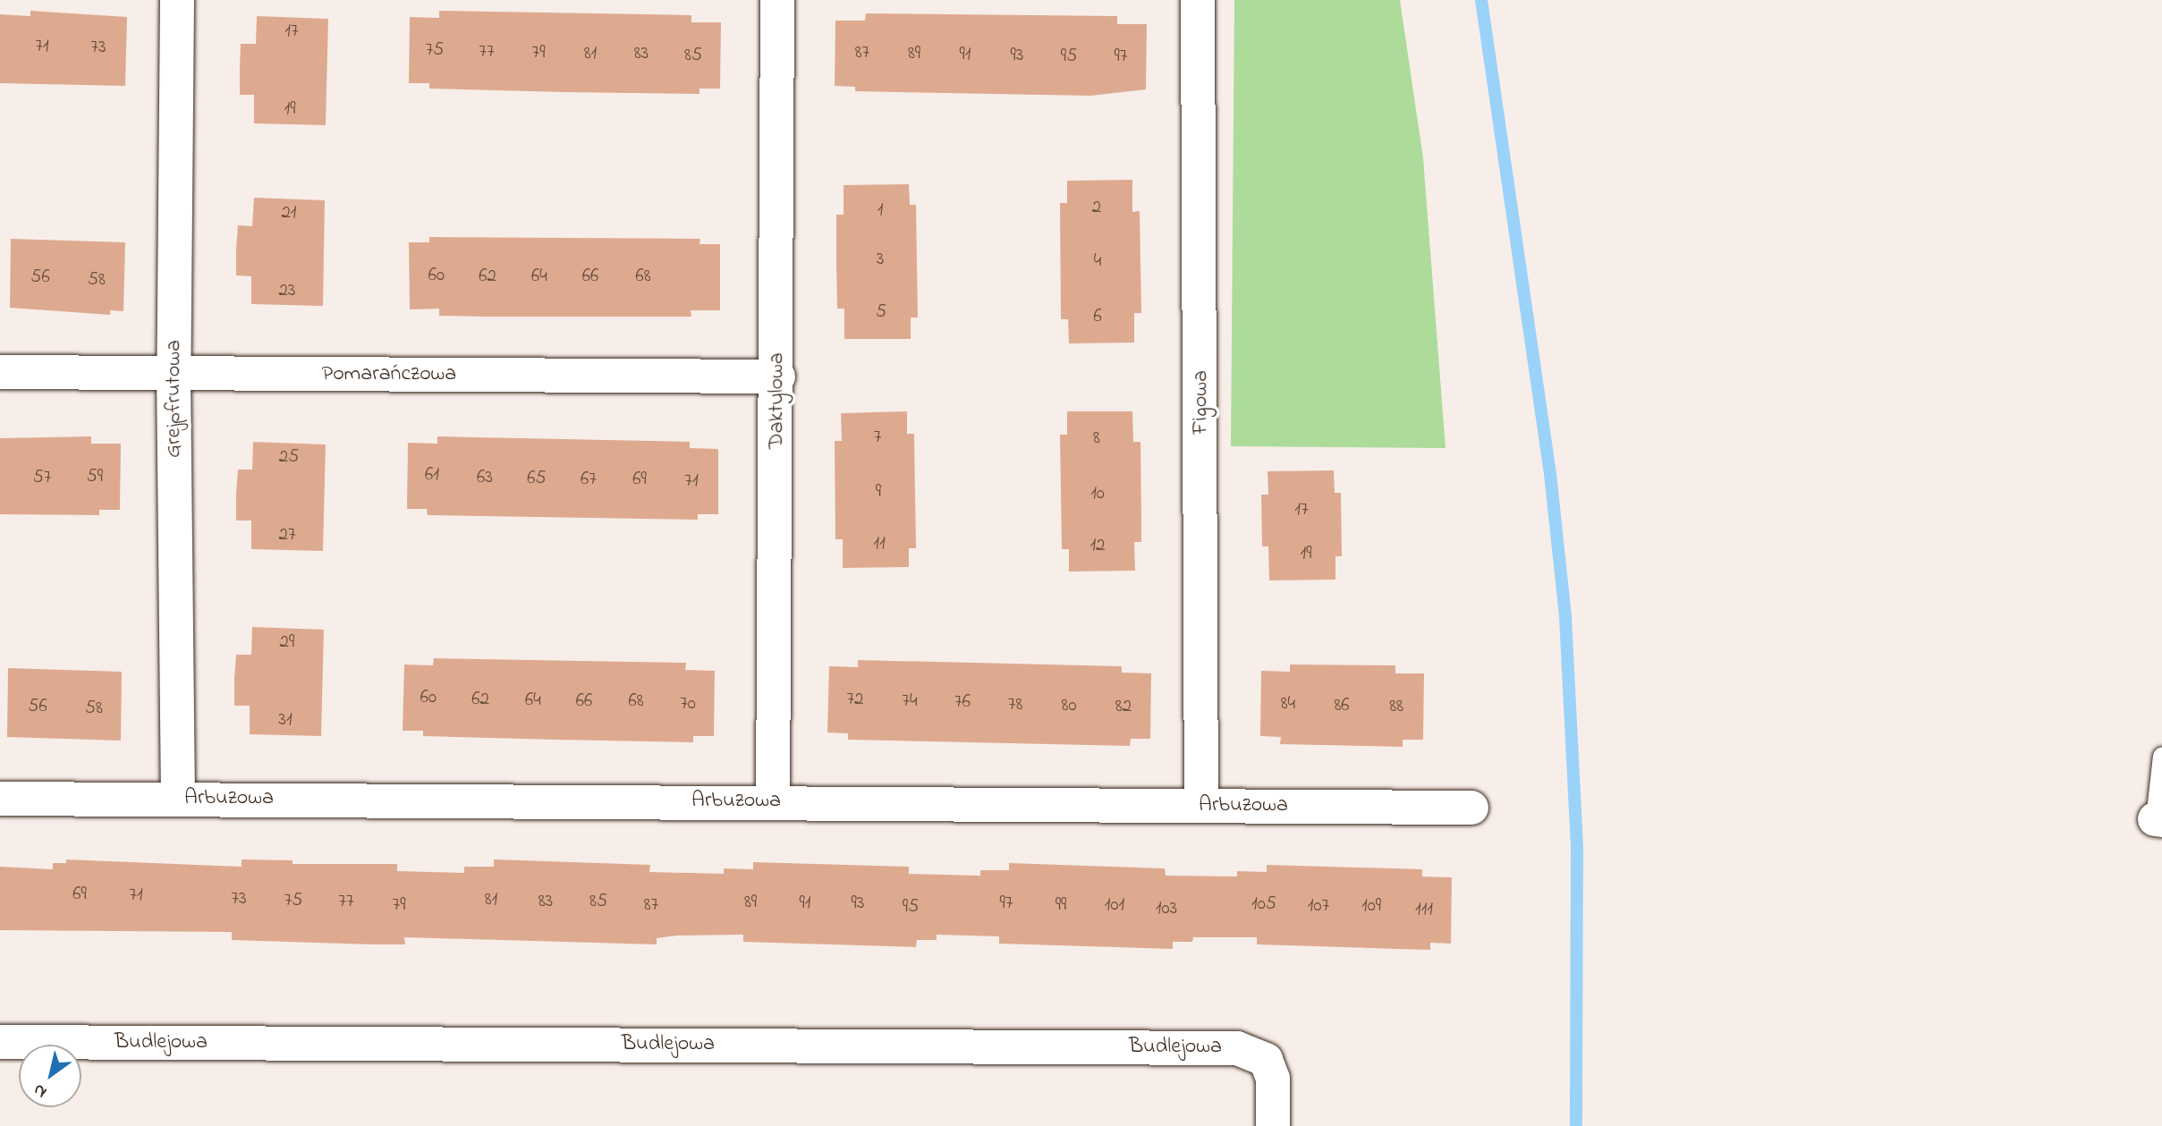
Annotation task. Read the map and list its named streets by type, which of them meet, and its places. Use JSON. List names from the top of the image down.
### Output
{
  "streets": {
    "street": [
      "Pomarańczowa",
      "Grejpfrutowa",
      "Daktylowa",
      "Figowa",
      "Arbuzowa",
      "Budlejowa"
    ]
  },
  "crossings": [
    ["Pomarańczowa", "Grejpfrutowa"],
    ["Pomarańczowa", "Daktylowa"],
    ["Grejpfrutowa", "Arbuzowa"],
    ["Daktylowa", "Arbuzowa"],
    ["Figowa", "Arbuzowa"]
  ],
  "house_numbers": [
    "17",
    "71",
    "73",
    "75",
    "77",
    "79",
    "87",
    "81",
    "83",
    "89",
    "91",
    "85",
    "93",
    "95",
    "97",
    "19",
    "2",
    "1",
    "21",
    "3",
    "4",
    "60",
    "62",
    "64",
    "66",
    "68",
    "56",
    "58",
    "23",
    "5",
    "6",
    "7",
    "8",
    "25",
    "61",
    "59",
    "57",
    "63",
    "65",
    "67",
    "69",
    "71",
    "9",
    "10",
    "17",
    "27",
    "11",
    "12",
    "19",
    "29",
    "60",
    "62",
    "72",
    "64",
    "66",
    "68",
    "74",
    "76",
    "70",
    "84",
    "78",
    "80",
    "86",
    "56",
    "82",
    "88",
    "58",
    "31",
    "69",
    "71",
    "73",
    "81",
    "75",
    "77",
    "83",
    "85",
    "89",
    "91",
    "93",
    "97",
    "105",
    "79",
    "87",
    "99",
    "101",
    "107",
    "109",
    "95",
    "103",
    "111"
  ],
  "north": "bottom left"
}
